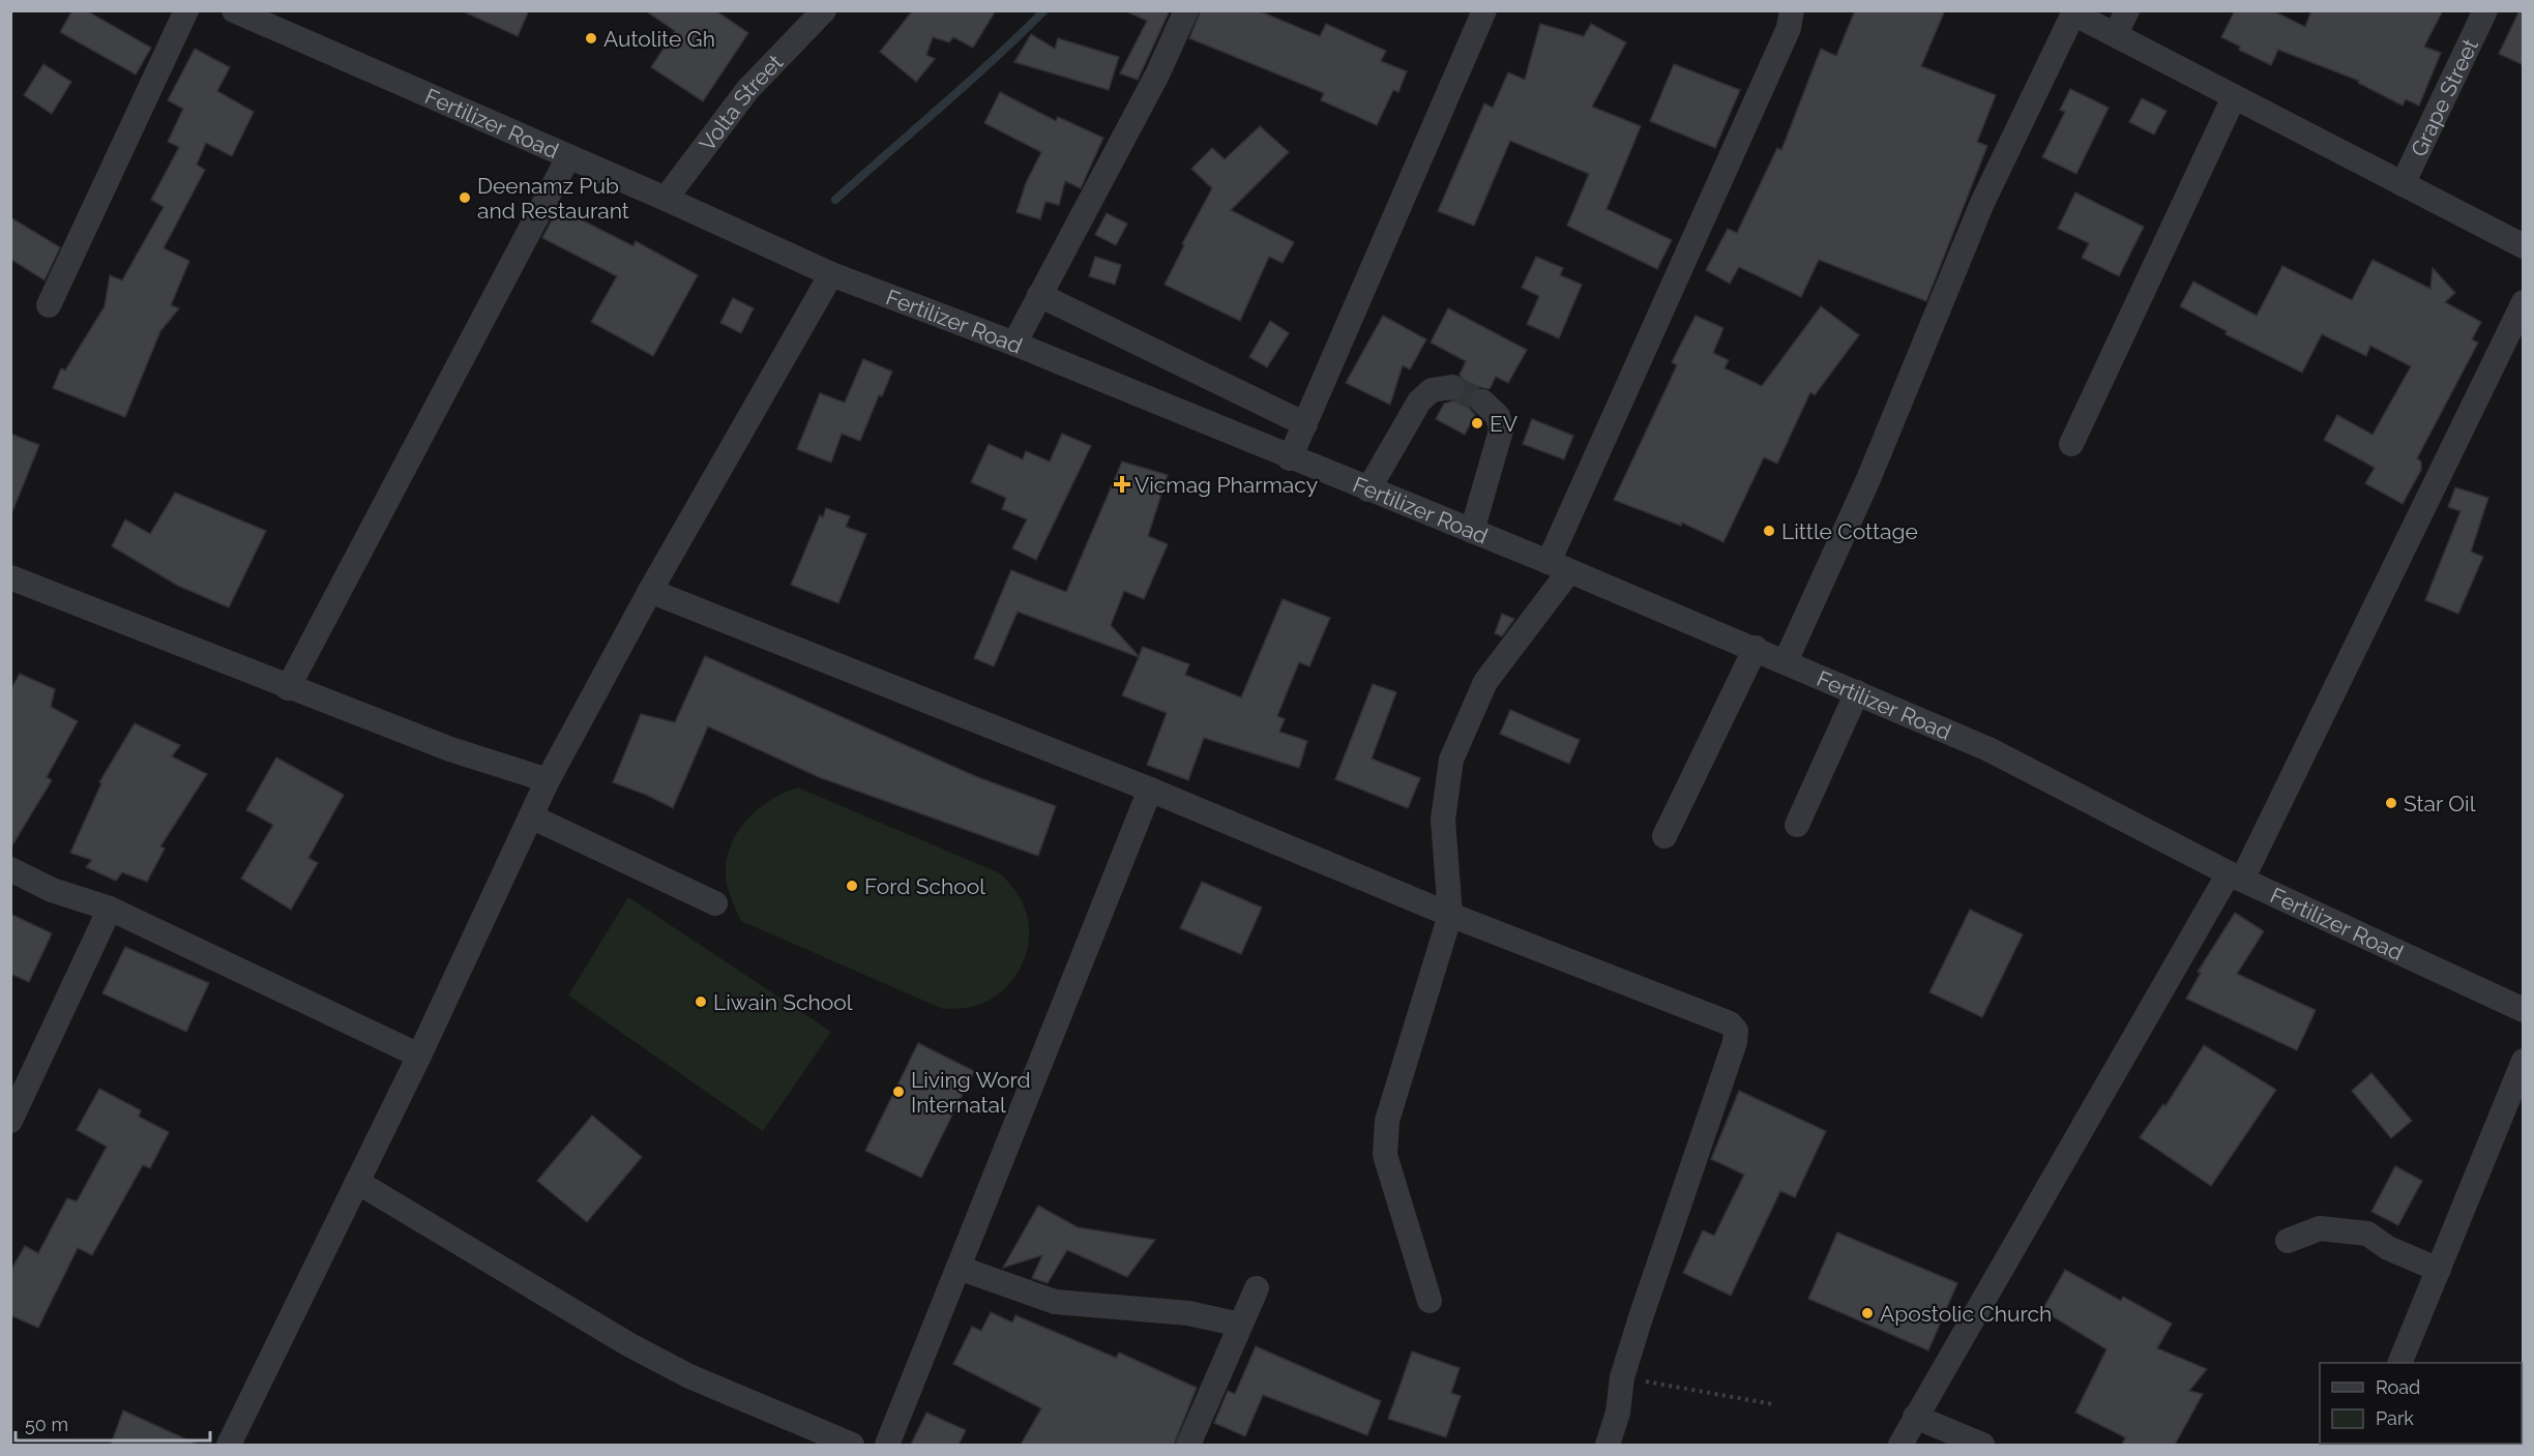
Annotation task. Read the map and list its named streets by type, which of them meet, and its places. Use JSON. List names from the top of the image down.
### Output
{
  "streets": {
    "street": ["Grape Street", "Volta Street", "Fertilizer Road"]
  },
  "crossings": [
    ["Volta Street", "Fertilizer Road"]
  ],
  "places": {
    "other": [
      "Autolite Gh",
      "Deenamz Pub and Restaurant",
      "EV",
      "Little Cottage",
      "Star Oil",
      "Ford School",
      "Liwain School",
      "Living Word Internatal",
      "Apostolic Church"
    ],
    "health": ["Vicmag Pharmacy"]
  },
  "legend": ["Road", "Park"],
  "scale_bar": "50 m"
}
